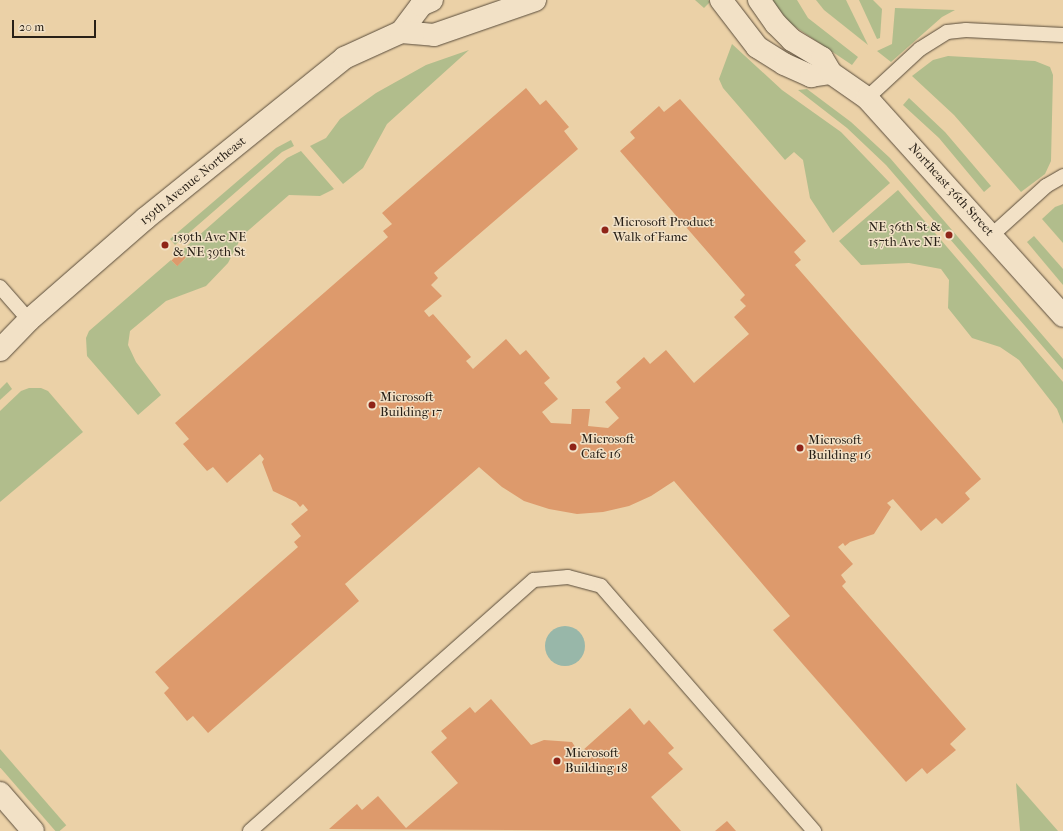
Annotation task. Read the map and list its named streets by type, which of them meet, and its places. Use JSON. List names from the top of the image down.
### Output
{
  "streets": {
    "street": ["159th Avenue Northeast", "Northeast 36th Street"]
  },
  "places": [
    "Microsoft Product Walk of Fame",
    "NE 36th St & 157th Ave NE",
    "159th Ave NE & NE 39th St",
    "Microsoft Building 17",
    "Microsoft Cafe 16",
    "Microsoft Building 16",
    "Microsoft Building 18"
  ],
  "scale_bar": "20 m"
}
